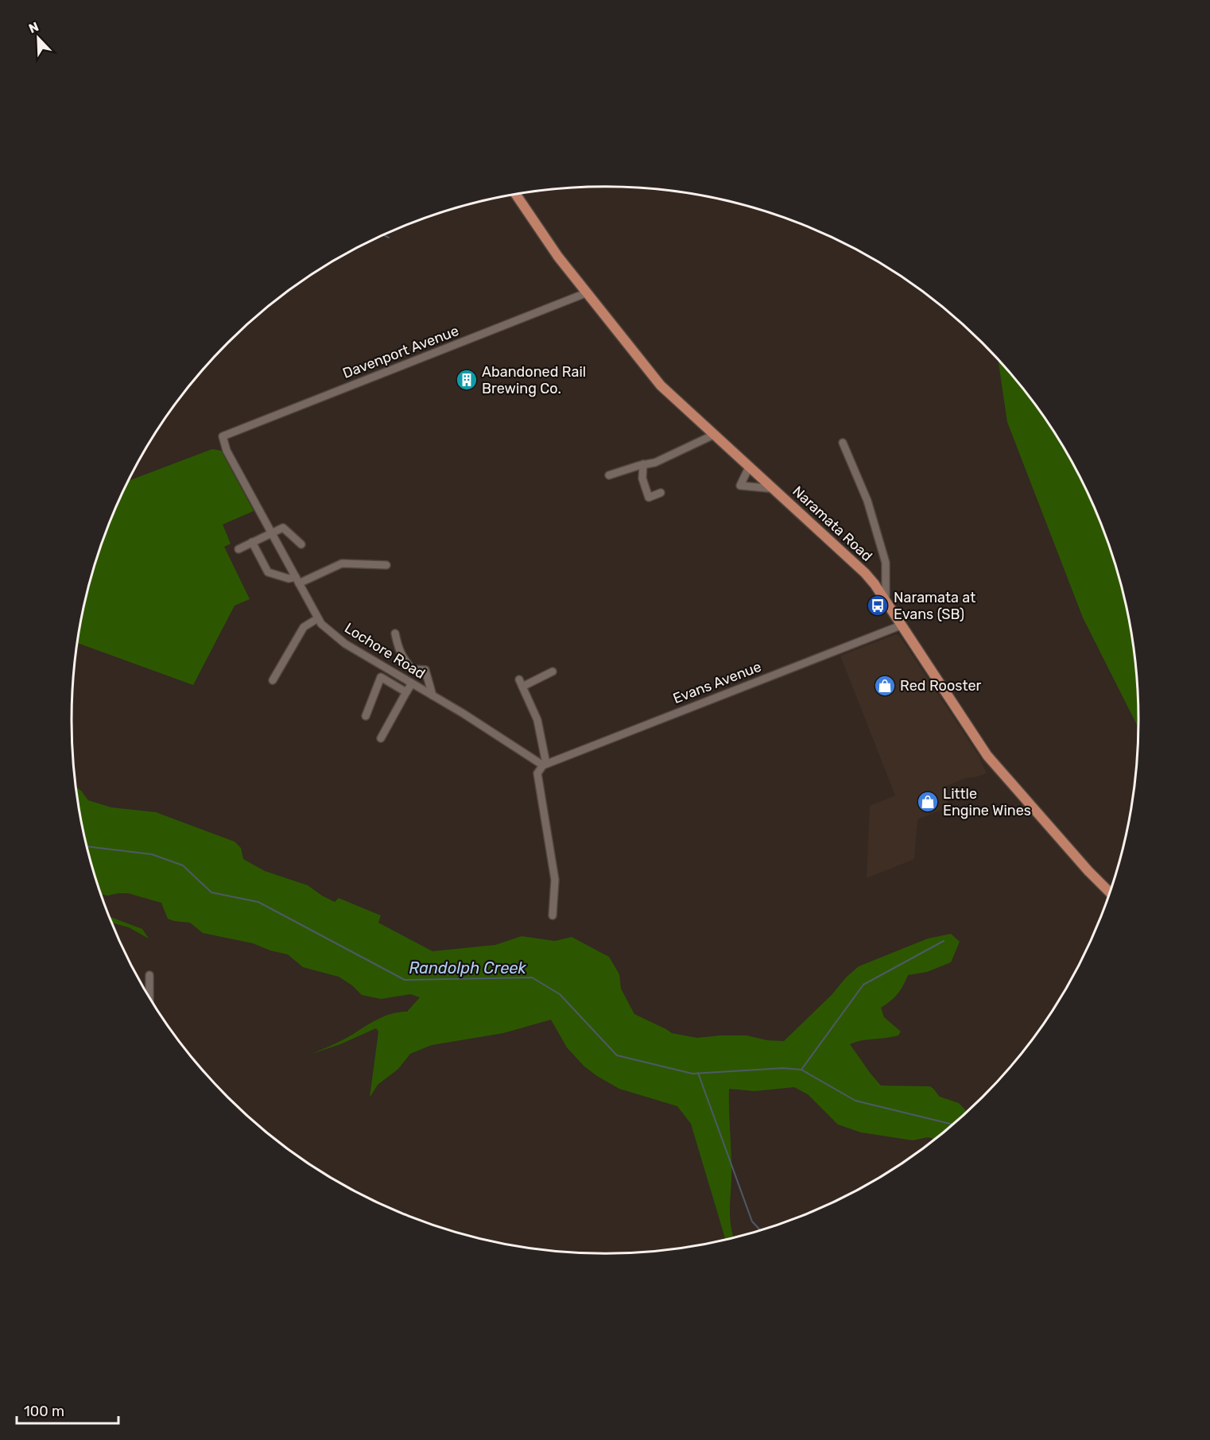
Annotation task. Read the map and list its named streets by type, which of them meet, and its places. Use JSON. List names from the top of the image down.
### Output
{
  "streets": {
    "main road": ["Naramata Road"],
    "street": ["Davenport Avenue", "Lochore Road", "Evans Avenue"]
  },
  "crossings": [
    ["Davenport Avenue", "Naramata Road"],
    ["Davenport Avenue", "Lochore Road"],
    ["Naramata Road", "Evans Avenue"],
    ["Lochore Road", "Evans Avenue"]
  ],
  "water": ["Randolph Creek"],
  "places": {
    "building": ["Abandoned Rail Brewing Co."],
    "bus stop": ["Naramata at Evans (SB)"],
    "shop": ["Red Rooster", "Little Engine Wines"]
  },
  "scale_bar": "100 m",
  "north": "top left"
}
